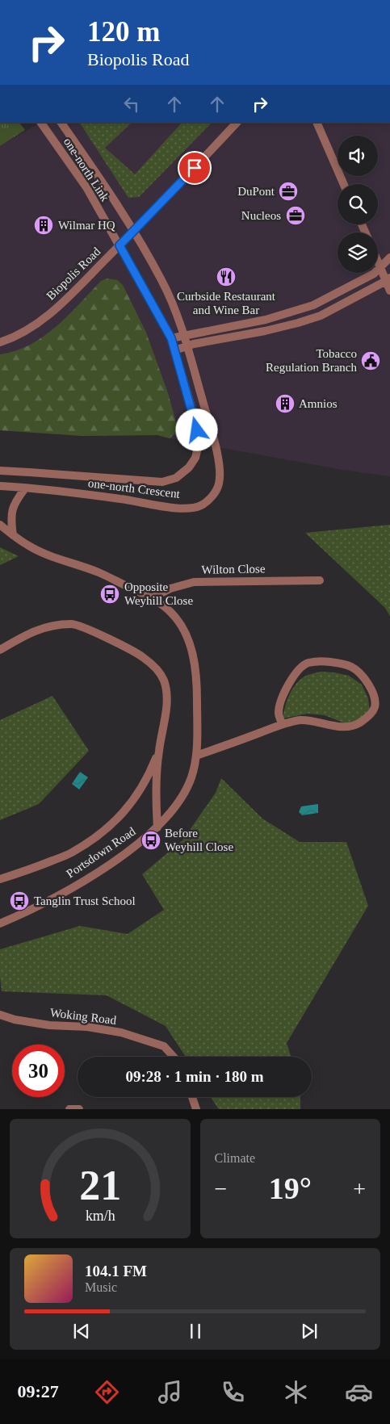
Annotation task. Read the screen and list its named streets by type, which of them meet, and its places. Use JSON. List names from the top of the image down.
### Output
{
  "streets": {
    "street": [
      "one-north Link",
      "Biopolis Road",
      "one-north Crescent",
      "Wilton Close",
      "Portsdown Road",
      "Woking Road"
    ]
  },
  "crossings": [
    ["one-north Link", "Biopolis Road"],
    ["one-north Link", "one-north Crescent"],
    ["Wilton Close", "Portsdown Road"]
  ],
  "places": {
    "office": ["DuPont", "Nucleos"],
    "building": ["Wilmar HQ", "Amnios"],
    "restaurant": ["Curbside Restaurant and Wine Bar"],
    "public building": ["Tobacco Regulation Branch"],
    "bus stop": ["Opposite Weyhill Close", "Before Weyhill Close", "Tanglin Trust School"]
  },
  "page": {
    "turn": ["120 m", "Biopolis Road"],
    "limit": "30",
    "trip": "09:28 · 1 min · 180 m",
    "tile": "Climate",
    "heat": ["−", "19°", "+"],
    "song": ["104.1 FM", "Music"],
    "tabs": "09:27",
    "gauge": ["21", "km/h"]
  }
}
